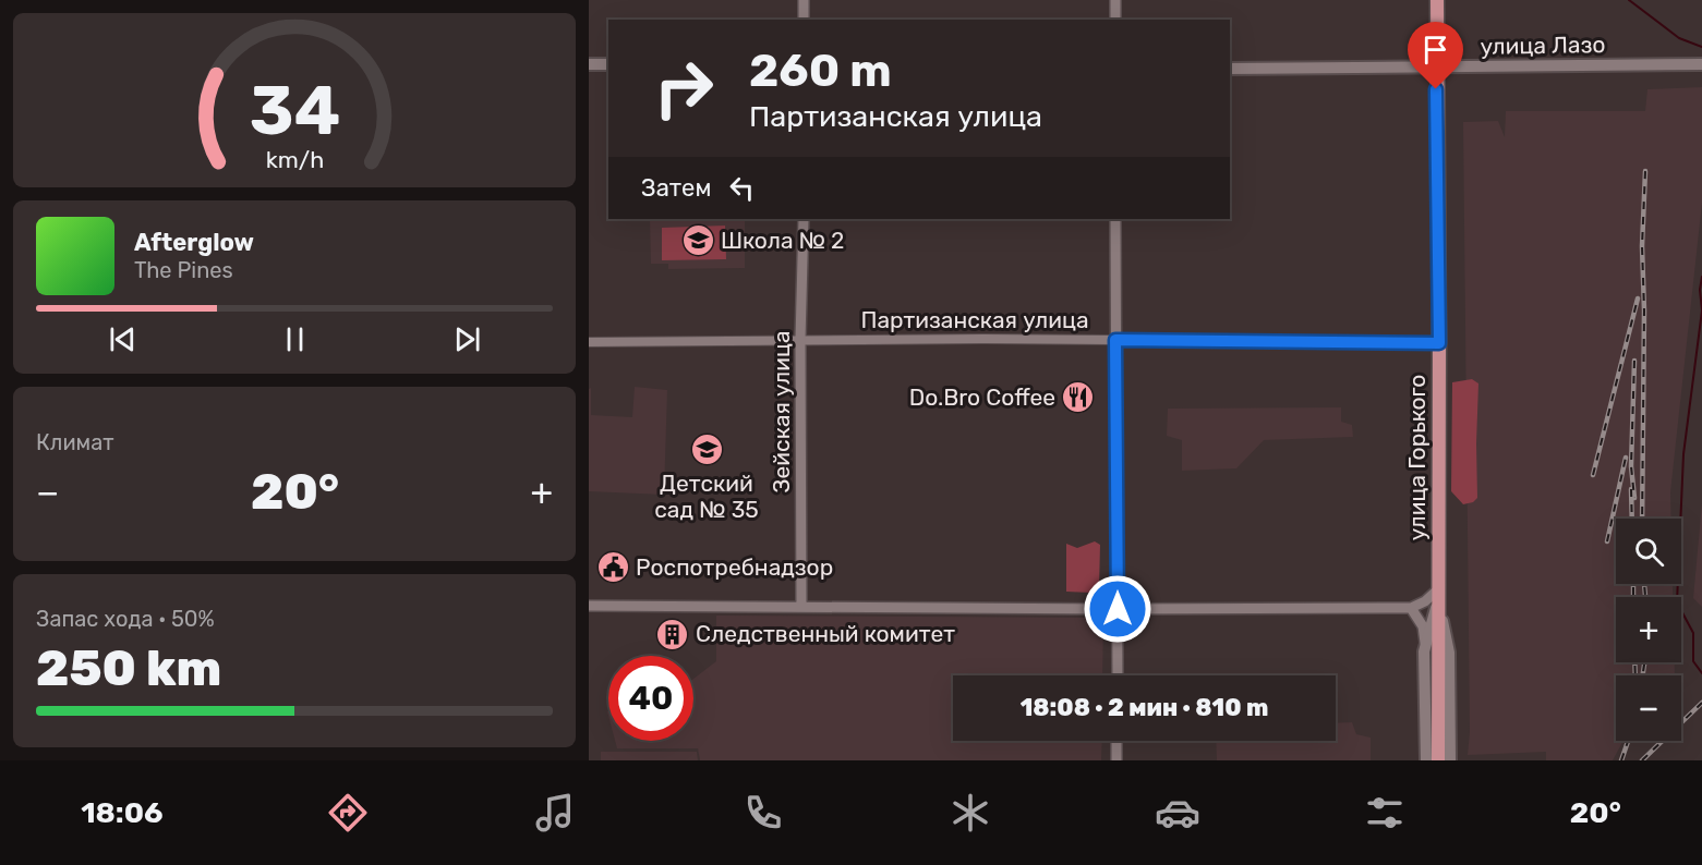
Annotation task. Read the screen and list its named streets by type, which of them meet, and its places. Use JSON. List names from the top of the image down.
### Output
{
  "streets": {
    "main road": ["улица Лазо", "улица Горького"],
    "street": ["Партизанская улица", "Зейская улица"]
  },
  "crossings": [
    ["улица Лазо", "улица Горького"],
    ["Партизанская улица", "Зейская улица"],
    ["Партизанская улица", "улица Горького"]
  ],
  "places": {
    "school or university": ["Школа № 2", "Детский сад № 35"],
    "restaurant": ["Do.Bro Coffee"],
    "public building": ["Роспотребнадзор"],
    "building": ["Следственный комитет"]
  },
  "page": {
    "turn": ["260 m", "Партизанская улица"],
    "then": "Затем",
    "song": ["Afterglow", "The Pines"],
    "tile": [
      "Климат",
      ["Запас хода · 50%", "250 km"]
    ],
    "heat": ["−", "20°", "+"],
    "map_buttons": ["+", "−"],
    "limit": "40",
    "trip": "18:08 · 2 мин · 810 m",
    "tabs": ["18:06", "20°"],
    "gauge": ["34", "km/h"]
  }
}
